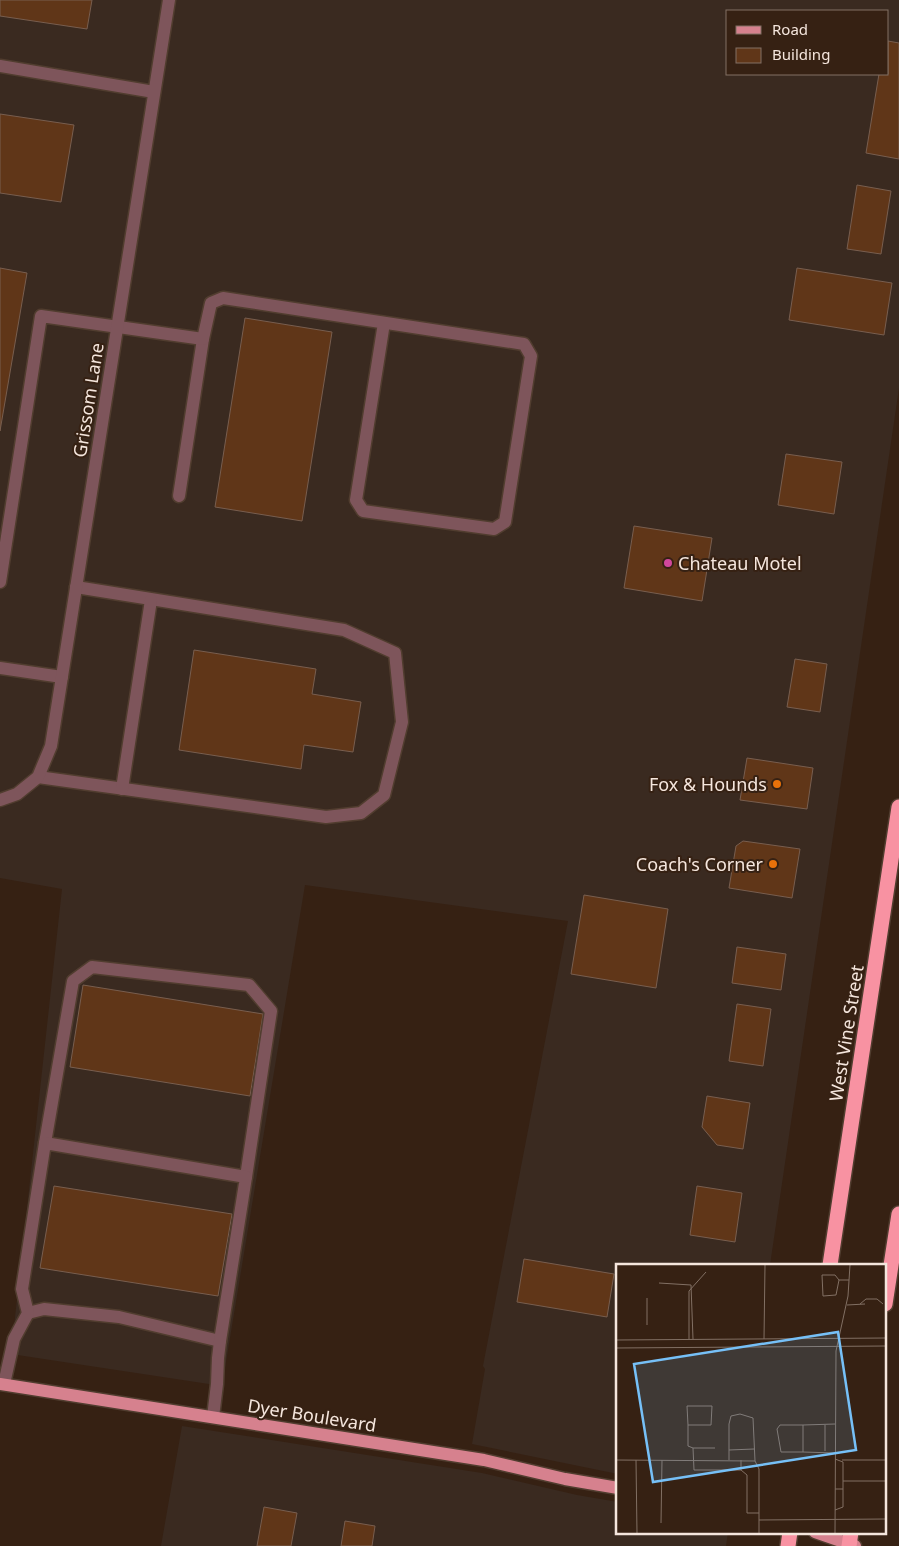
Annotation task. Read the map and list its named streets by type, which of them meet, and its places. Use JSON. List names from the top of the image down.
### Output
{
  "streets": {
    "highway": ["West Vine Street"],
    "main road": ["Dyer Boulevard"],
    "street": ["Grissom Lane"]
  },
  "places": ["Chateau Motel", "Fox & Hounds", "Coach's Corner"],
  "legend": ["Road", "Building"]
}
